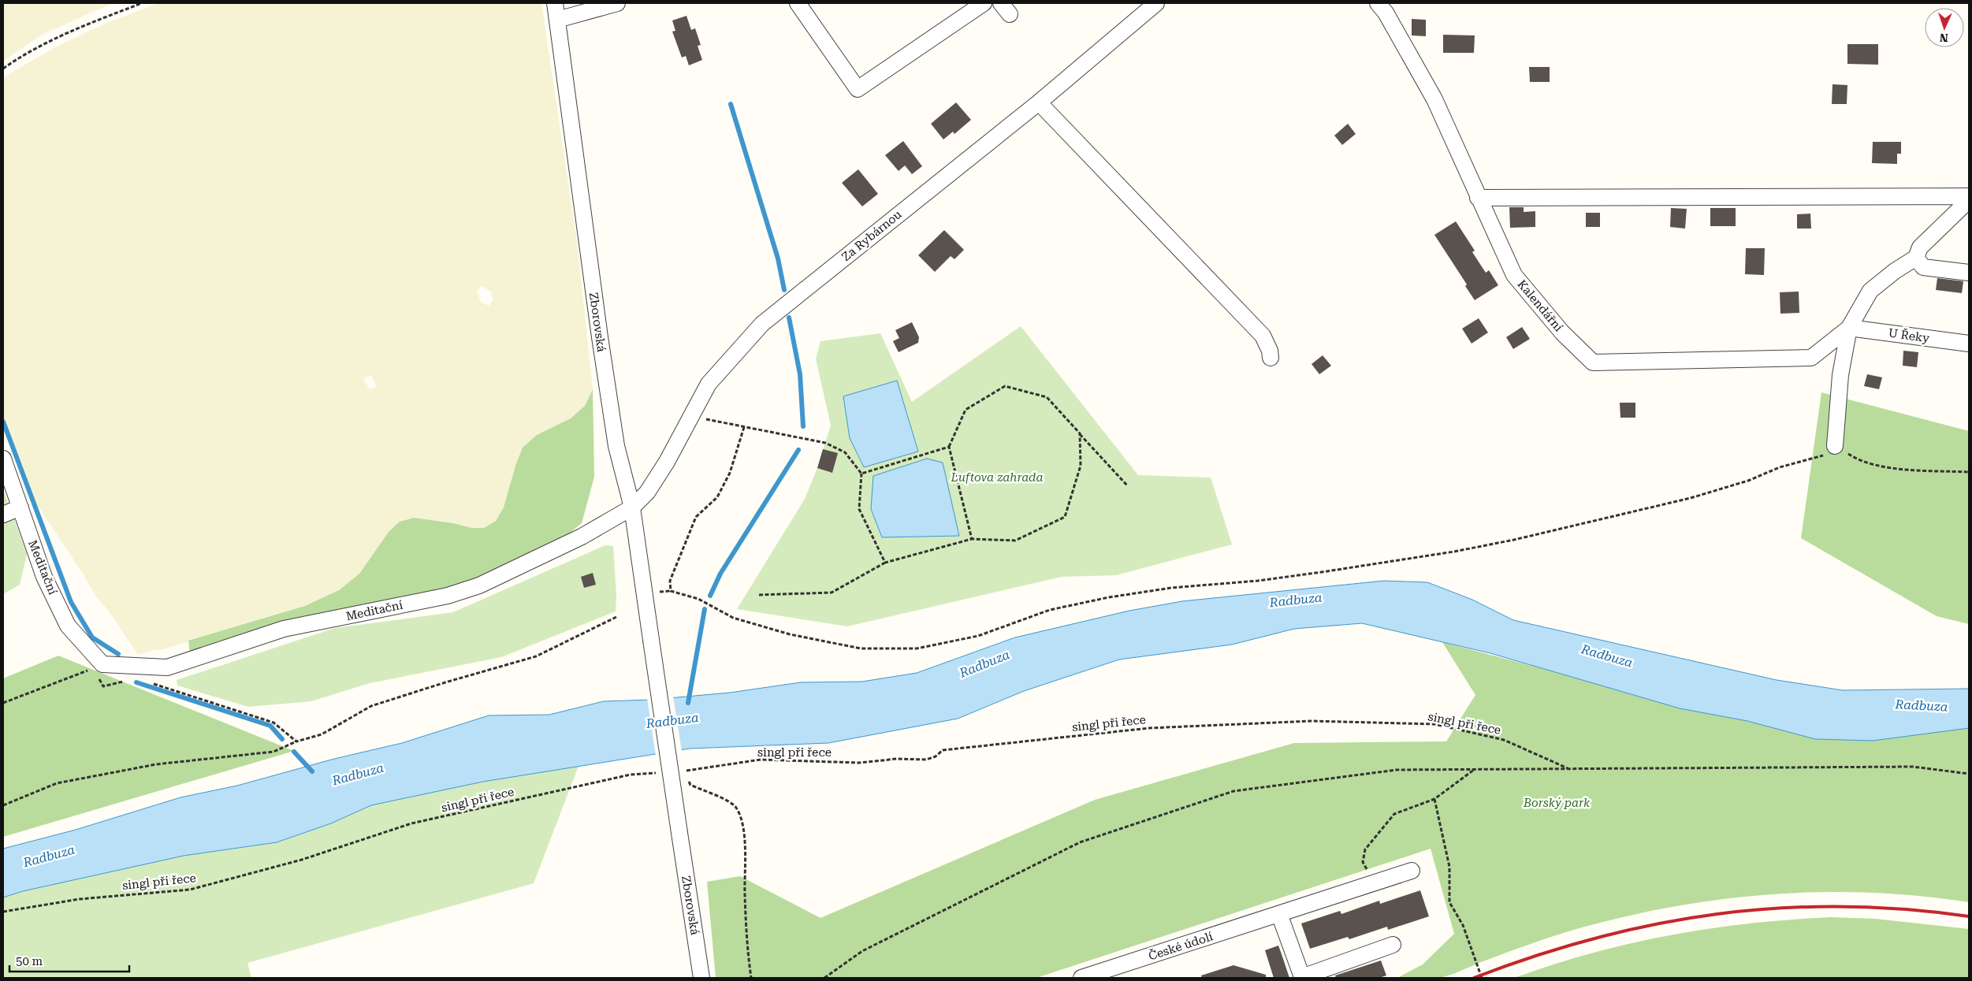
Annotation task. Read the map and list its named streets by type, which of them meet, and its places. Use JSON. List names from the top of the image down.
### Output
{
  "streets": {
    "street": [
      "Za Rybárnou",
      "Kalendářní",
      "Zborovská",
      "U Řeky",
      "Meditační",
      "České údolí"
    ],
    "path": ["singl při řece"]
  },
  "crossings": [
    ["Za Rybárnou", "Zborovská"],
    ["Za Rybárnou", "Meditační"],
    ["Kalendářní", "U Řeky"],
    ["Zborovská", "Meditační"]
  ],
  "water": ["Radbuza"],
  "parks": ["Luftova zahrada", "Borský park"],
  "scale_bar": "50 m",
  "north": "bottom"
}
